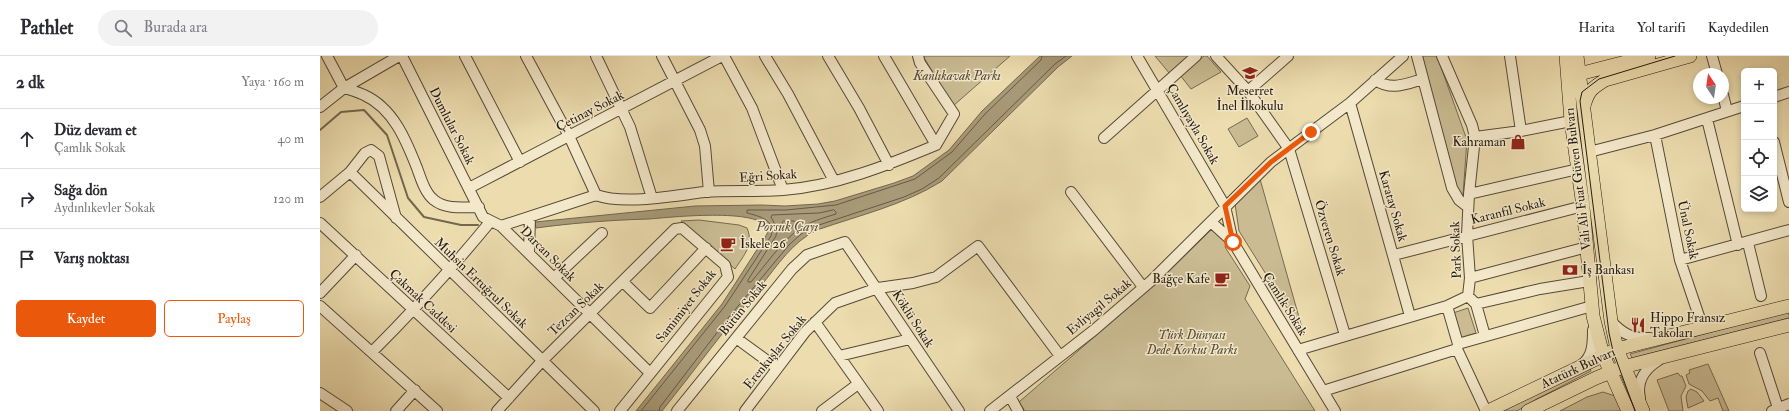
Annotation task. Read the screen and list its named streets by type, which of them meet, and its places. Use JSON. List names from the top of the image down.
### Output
{
  "streets": {
    "main road": ["Vali Ali Fuat Güven Bulvarı", "Atatürk Bulvarı"],
    "street": [
      "Çetinay Sokak",
      "Çamlıyayla Sokak",
      "Dumlular Sokak",
      "Eğri Sokak",
      "Karatay Sokak",
      "Karanfil Sokak",
      "Ünal Sokak",
      "Özveren Sokak",
      "Park Sokak",
      "Darcan Sokak",
      "Muhsin Ertuğrul Sokak",
      "Çakmak Caddesi",
      "Çamlık Sokak",
      "Samimiyet Sokak",
      "Evliyagil Sokak",
      "Bütün Sokak",
      "Tezcan Sokak",
      "Köklü Sokak",
      "Erenkuşlar Sokak"
    ]
  },
  "crossings": [
    ["Çetinay Sokak", "Dumlular Sokak"],
    ["Çamlıyayla Sokak", "Çamlık Sokak"],
    ["Çamlıyayla Sokak", "Evliyagil Sokak"],
    ["Vali Ali Fuat Güven Bulvarı", "Karanfil Sokak"],
    ["Vali Ali Fuat Güven Bulvarı", "Atatürk Bulvarı"],
    ["Karatay Sokak", "Karanfil Sokak"],
    ["Karatay Sokak", "Park Sokak"],
    ["Karatay Sokak", "Evliyagil Sokak"],
    ["Karanfil Sokak", "Park Sokak"],
    ["Ünal Sokak", "Atatürk Bulvarı"],
    ["Özveren Sokak", "Park Sokak"],
    ["Özveren Sokak", "Evliyagil Sokak"],
    ["Park Sokak", "Çamlık Sokak"],
    ["Darcan Sokak", "Samimiyet Sokak"],
    ["Darcan Sokak", "Tezcan Sokak"],
    ["Muhsin Ertuğrul Sokak", "Tezcan Sokak"],
    ["Çakmak Caddesi", "Tezcan Sokak"],
    ["Çamlık Sokak", "Evliyagil Sokak"],
    ["Samimiyet Sokak", "Tezcan Sokak"],
    ["Evliyagil Sokak", "Erenkuşlar Sokak"],
    ["Bütün Sokak", "Köklü Sokak"],
    ["Köklü Sokak", "Erenkuşlar Sokak"]
  ],
  "water": ["Porsuk Çayı"],
  "parks": ["Kanlıkavak Parkı", "Türk Dünyası Dede Korkut Parkı"],
  "places": {
    "school or university": ["Meserret İnel İlkokulu"],
    "shop": ["Kahraman"],
    "cafe": ["İskele 26", "Bağçe Kafe"],
    "bank": ["İş Bankası"],
    "restaurant": ["Hippo Fransız Takoları"]
  },
  "north": "top",
  "page": {
    "header": "Pathlet",
    "search": "Burada ara",
    "nav": ["Harita", "Yol tarifi", "Kaydedilen"],
    "heading": ["2 dk", "Yaya · 160 m"],
    "map_buttons": ["+", "−"],
    "list": [
      ["Düz devam et", "Çamlık Sokak", "40 m"],
      ["Sağa dön", "Aydınlıkevler Sokak", "120 m"],
      "Varış noktası"
    ],
    "buttons": ["Kaydet", "Paylaş"]
  }
}
